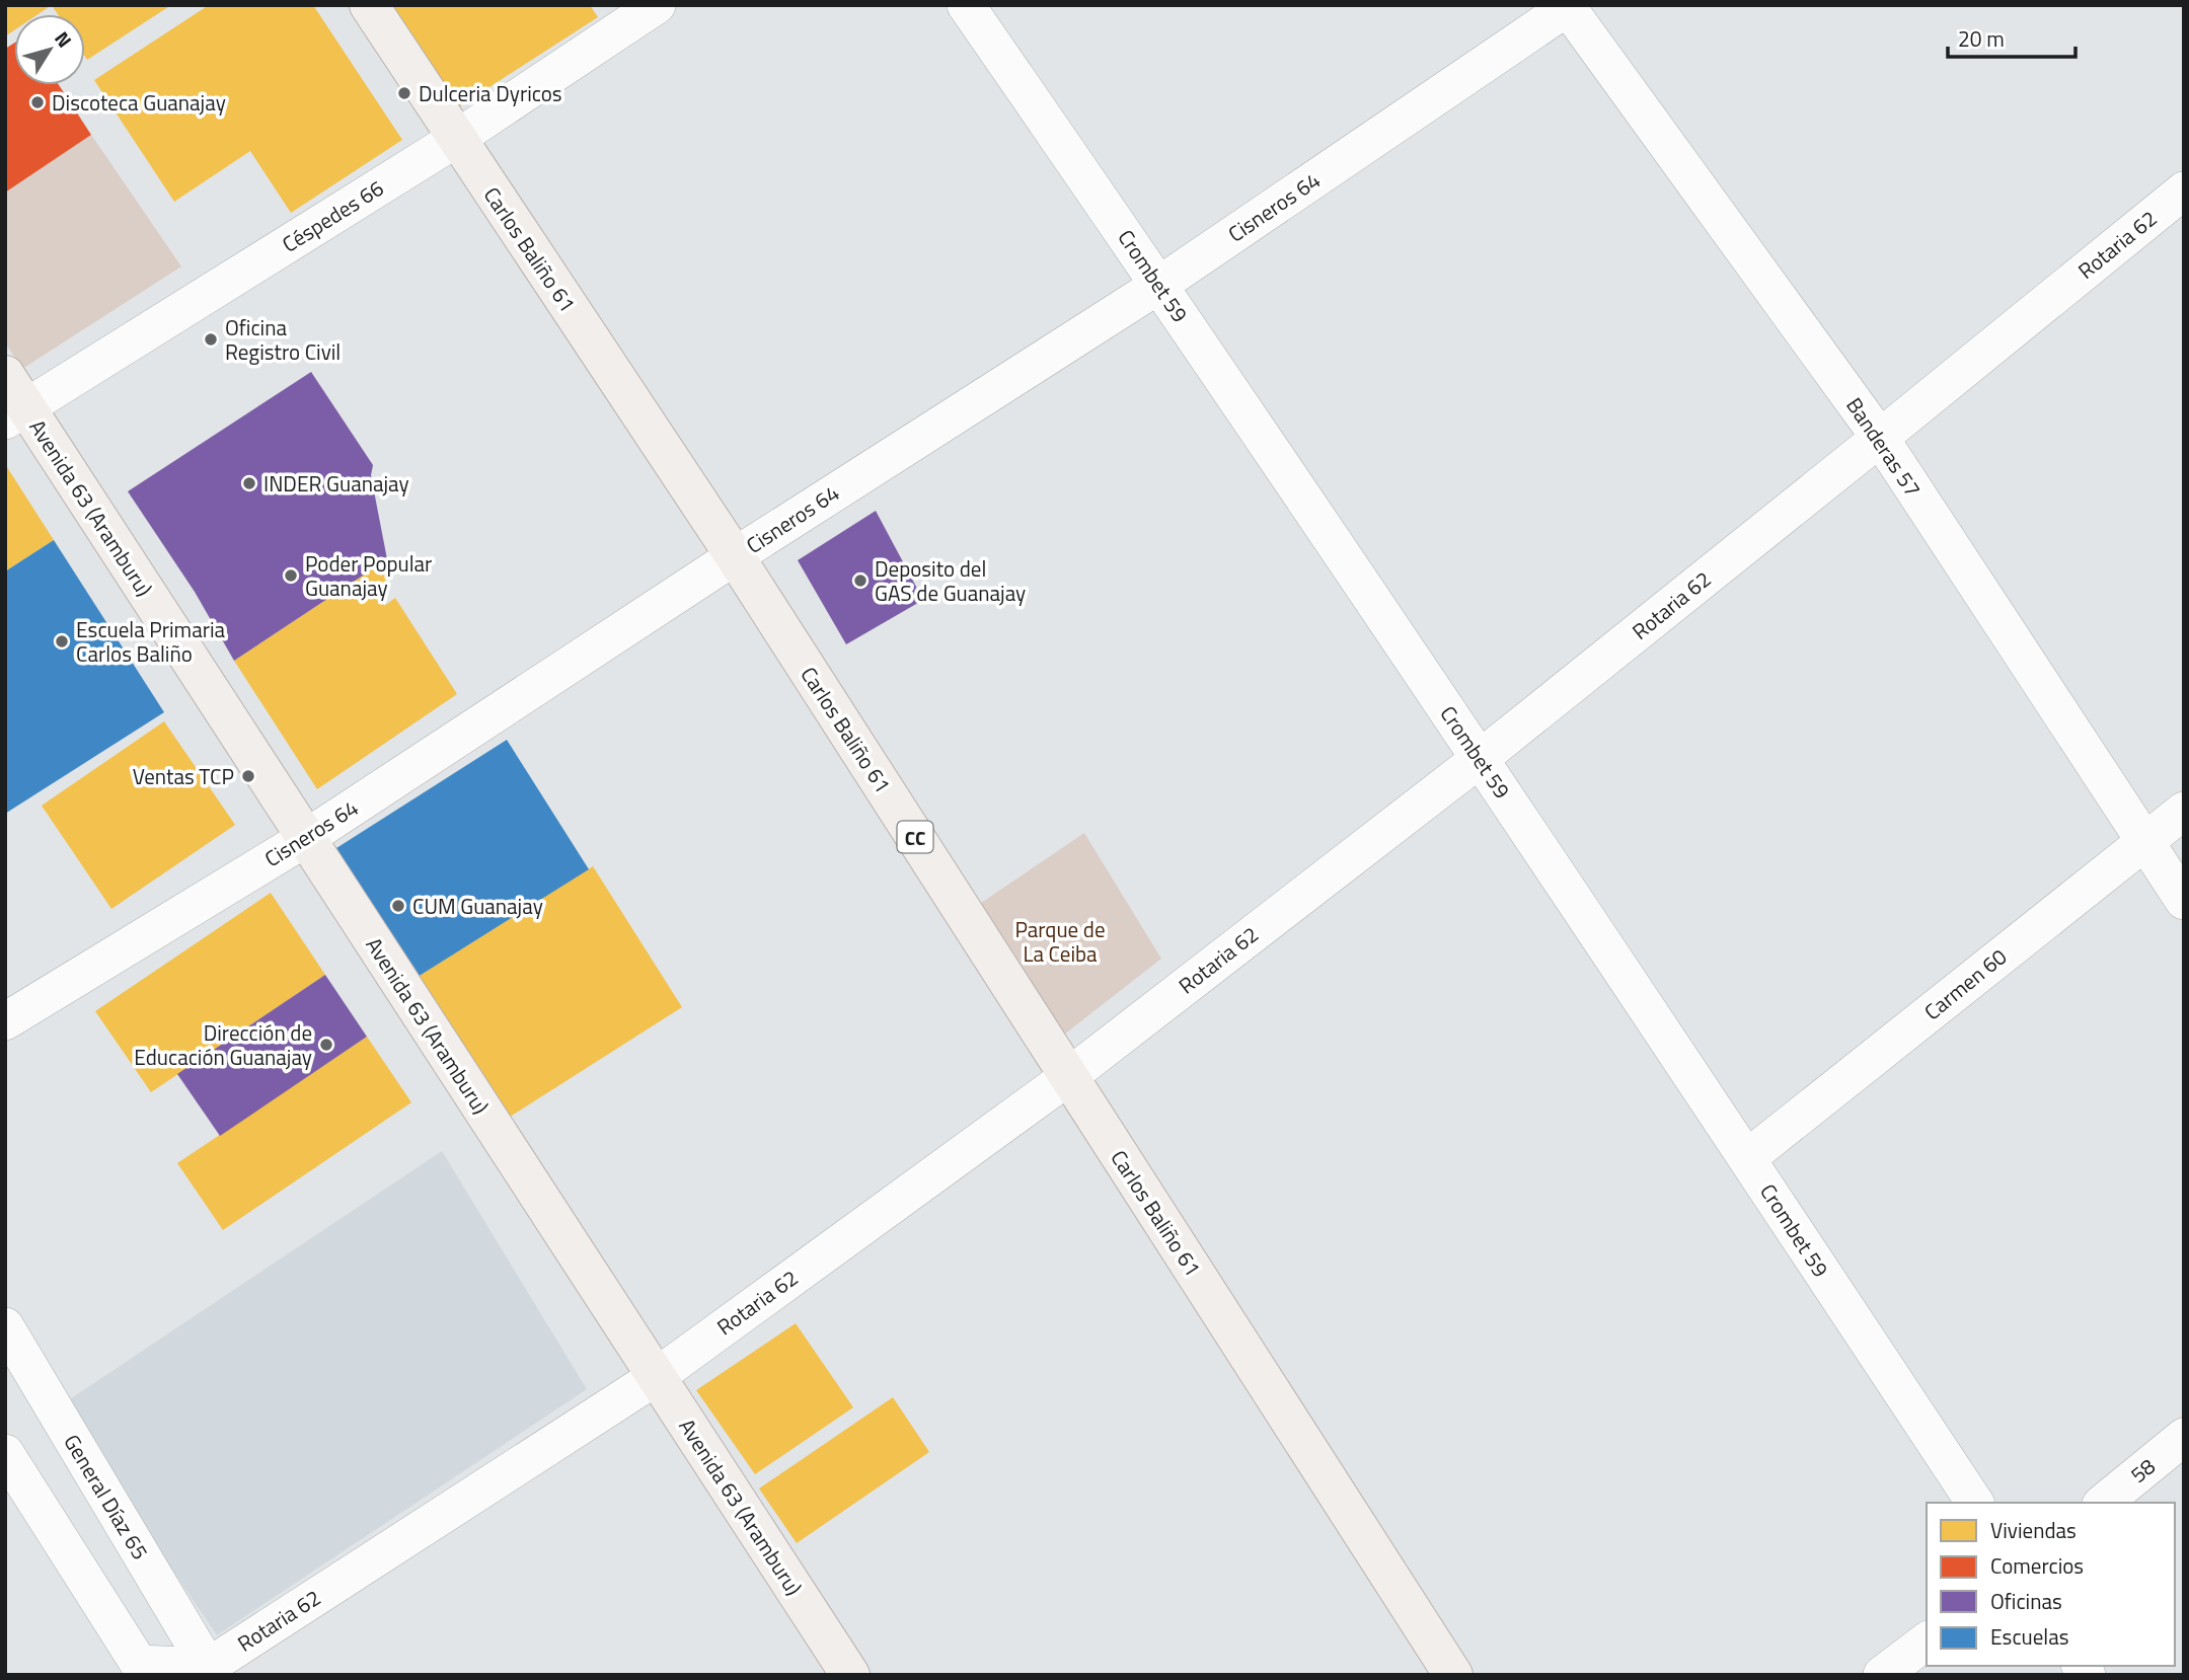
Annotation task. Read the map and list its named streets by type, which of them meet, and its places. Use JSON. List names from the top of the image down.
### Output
{
  "streets": {
    "main road": ["Carlos Baliño 61", "Avenida 63 (Aramburu)", "CC"],
    "street": [
      "Cisneros 64",
      "Céspedes 66",
      "Rotaria 62",
      "Crombet 59",
      "Banderas 57",
      "Carmen 60",
      "58",
      "General Díaz 65"
    ]
  },
  "crossings": [
    ["Cisneros 64", "Carlos Baliño 61"],
    ["Cisneros 64", "Crombet 59"],
    ["Cisneros 64", "Banderas 57"],
    ["Cisneros 64", "Avenida 63 (Aramburu)"],
    ["Céspedes 66", "Carlos Baliño 61"],
    ["Céspedes 66", "Avenida 63 (Aramburu)"],
    ["Rotaria 62", "Carlos Baliño 61"],
    ["Rotaria 62", "Crombet 59"],
    ["Rotaria 62", "Banderas 57"],
    ["Rotaria 62", "Avenida 63 (Aramburu)"],
    ["Rotaria 62", "General Díaz 65"],
    ["Crombet 59", "Carmen 60"],
    ["Banderas 57", "Carmen 60"]
  ],
  "parks": ["Parque de La Ceiba"],
  "places": [
    "Dulceria Dyricos",
    "Discoteca Guanajay",
    "Oficina Registro Civil",
    "INDER Guanajay",
    "Poder Popular Guanajay",
    "Deposito del GAS de Guanajay",
    "Escuela Primaria Carlos Baliño",
    "Ventas TCP",
    "CUM Guanajay",
    "Dirección de Educación Guanajay"
  ],
  "legend": [
    "Viviendas",
    "Comercios",
    "Oficinas",
    "Escuelas"
  ],
  "scale_bar": "20 m",
  "north": "top right"
}
